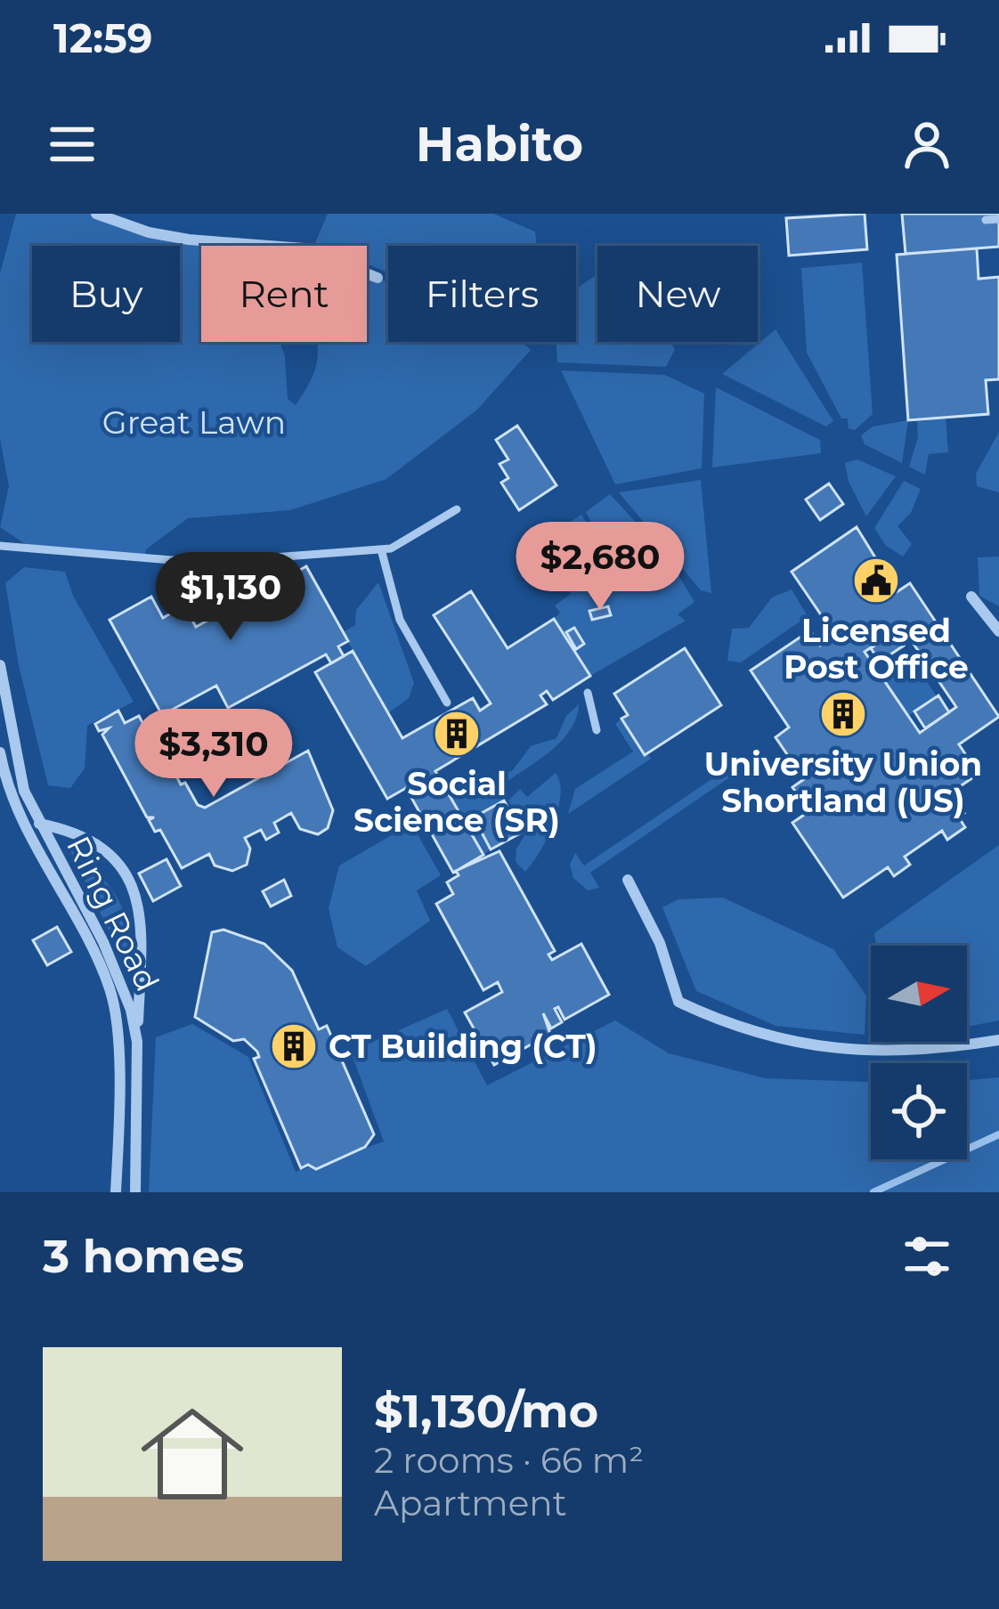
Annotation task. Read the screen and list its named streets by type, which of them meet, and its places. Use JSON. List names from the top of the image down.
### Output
{
  "streets": {
    "street": ["Ring Road"]
  },
  "parks": ["Great Lawn"],
  "places": {
    "public building": ["Licensed Post Office"],
    "building": ["University Union Shortland (US)", "Social Science (SR)", "CT Building (CT)"]
  },
  "north": "right",
  "page": {
    "status": "12:59",
    "header": "Habito",
    "chip": [
      "Buy",
      "Rent",
      "Filters",
      "New"
    ],
    "price": ["$2,680", "$1,130", "$3,310"],
    "heading": "3 homes",
    "list": [
      {
        "name": "$1,130/mo",
        "note": "2 rooms · 66 m² · Apartment"
      }
    ]
  }
}
